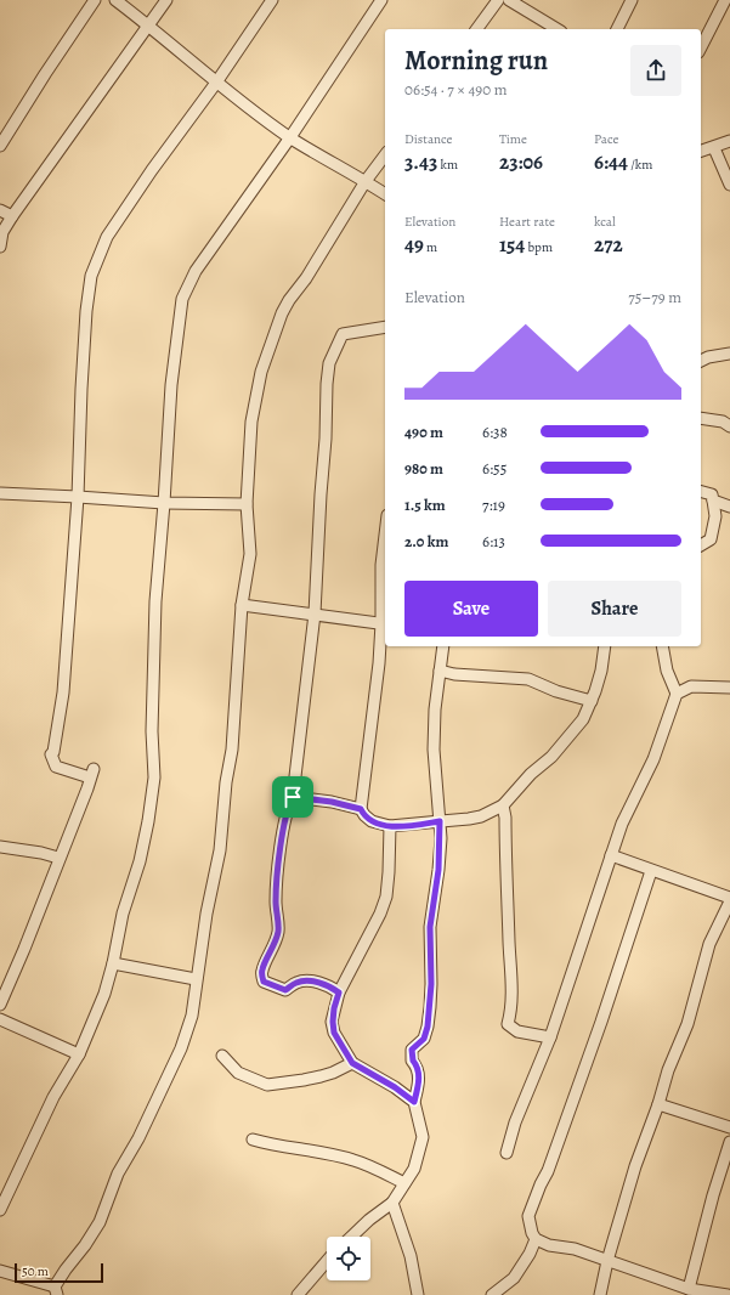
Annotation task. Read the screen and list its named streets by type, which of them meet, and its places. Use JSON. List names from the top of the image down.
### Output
{
  "scale_bar": "50 m",
  "page": {
    "heading": ["Morning run", "06:54 · 7 × 490 m"],
    "stats": [
      ["Distance", "3.43 km"],
      ["Time", "23:06"],
      ["Pace", "6:44 /km"],
      ["Elevation", "49 m"],
      ["Heart rate", "154 bpm"],
      ["kcal", "272"]
    ],
    "chart": ["Elevation", "75–79 m"],
    "list": [
      {
        "name": "490 m",
        "note": "6:38"
      },
      {
        "name": "980 m",
        "note": "6:55"
      },
      {
        "name": "1.5 km",
        "note": "7:19"
      },
      {
        "name": "2.0 km",
        "note": "6:13"
      }
    ],
    "buttons": ["Save", "Share"],
    "scale": "50 m"
  }
}
